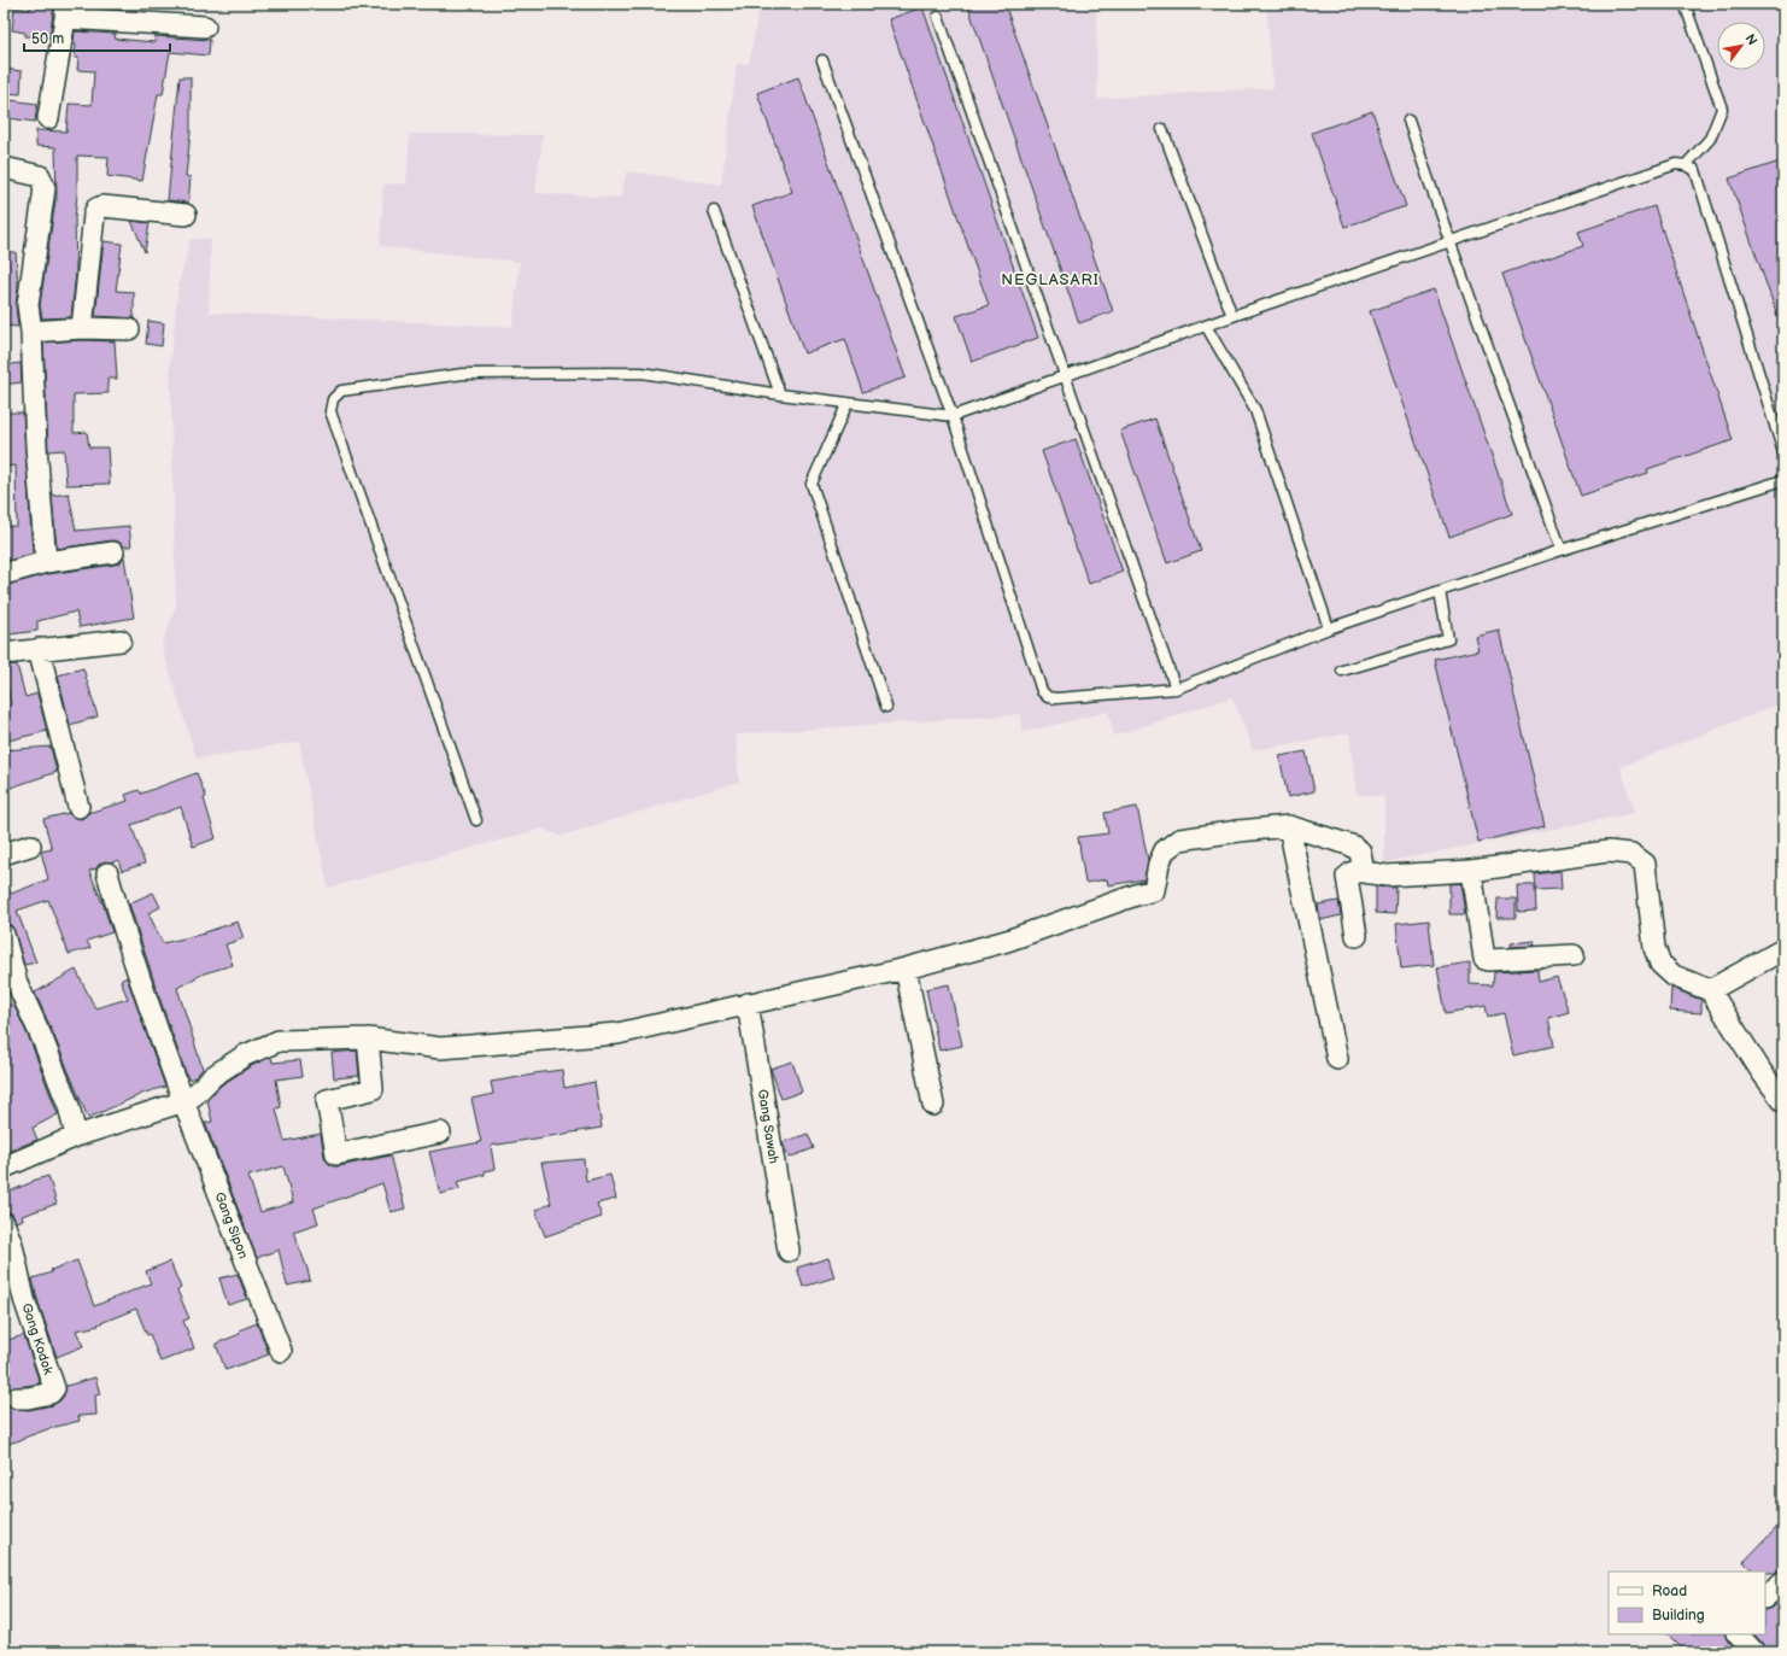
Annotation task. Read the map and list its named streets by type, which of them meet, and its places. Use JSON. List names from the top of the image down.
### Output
{
  "streets": {
    "street": ["Gang Sawah", "Gang Sipon", "Gang Kodok"]
  },
  "districts": ["NEGLASARI"],
  "legend": ["Road", "Building"],
  "scale_bar": "50 m",
  "north": "top right"
}
